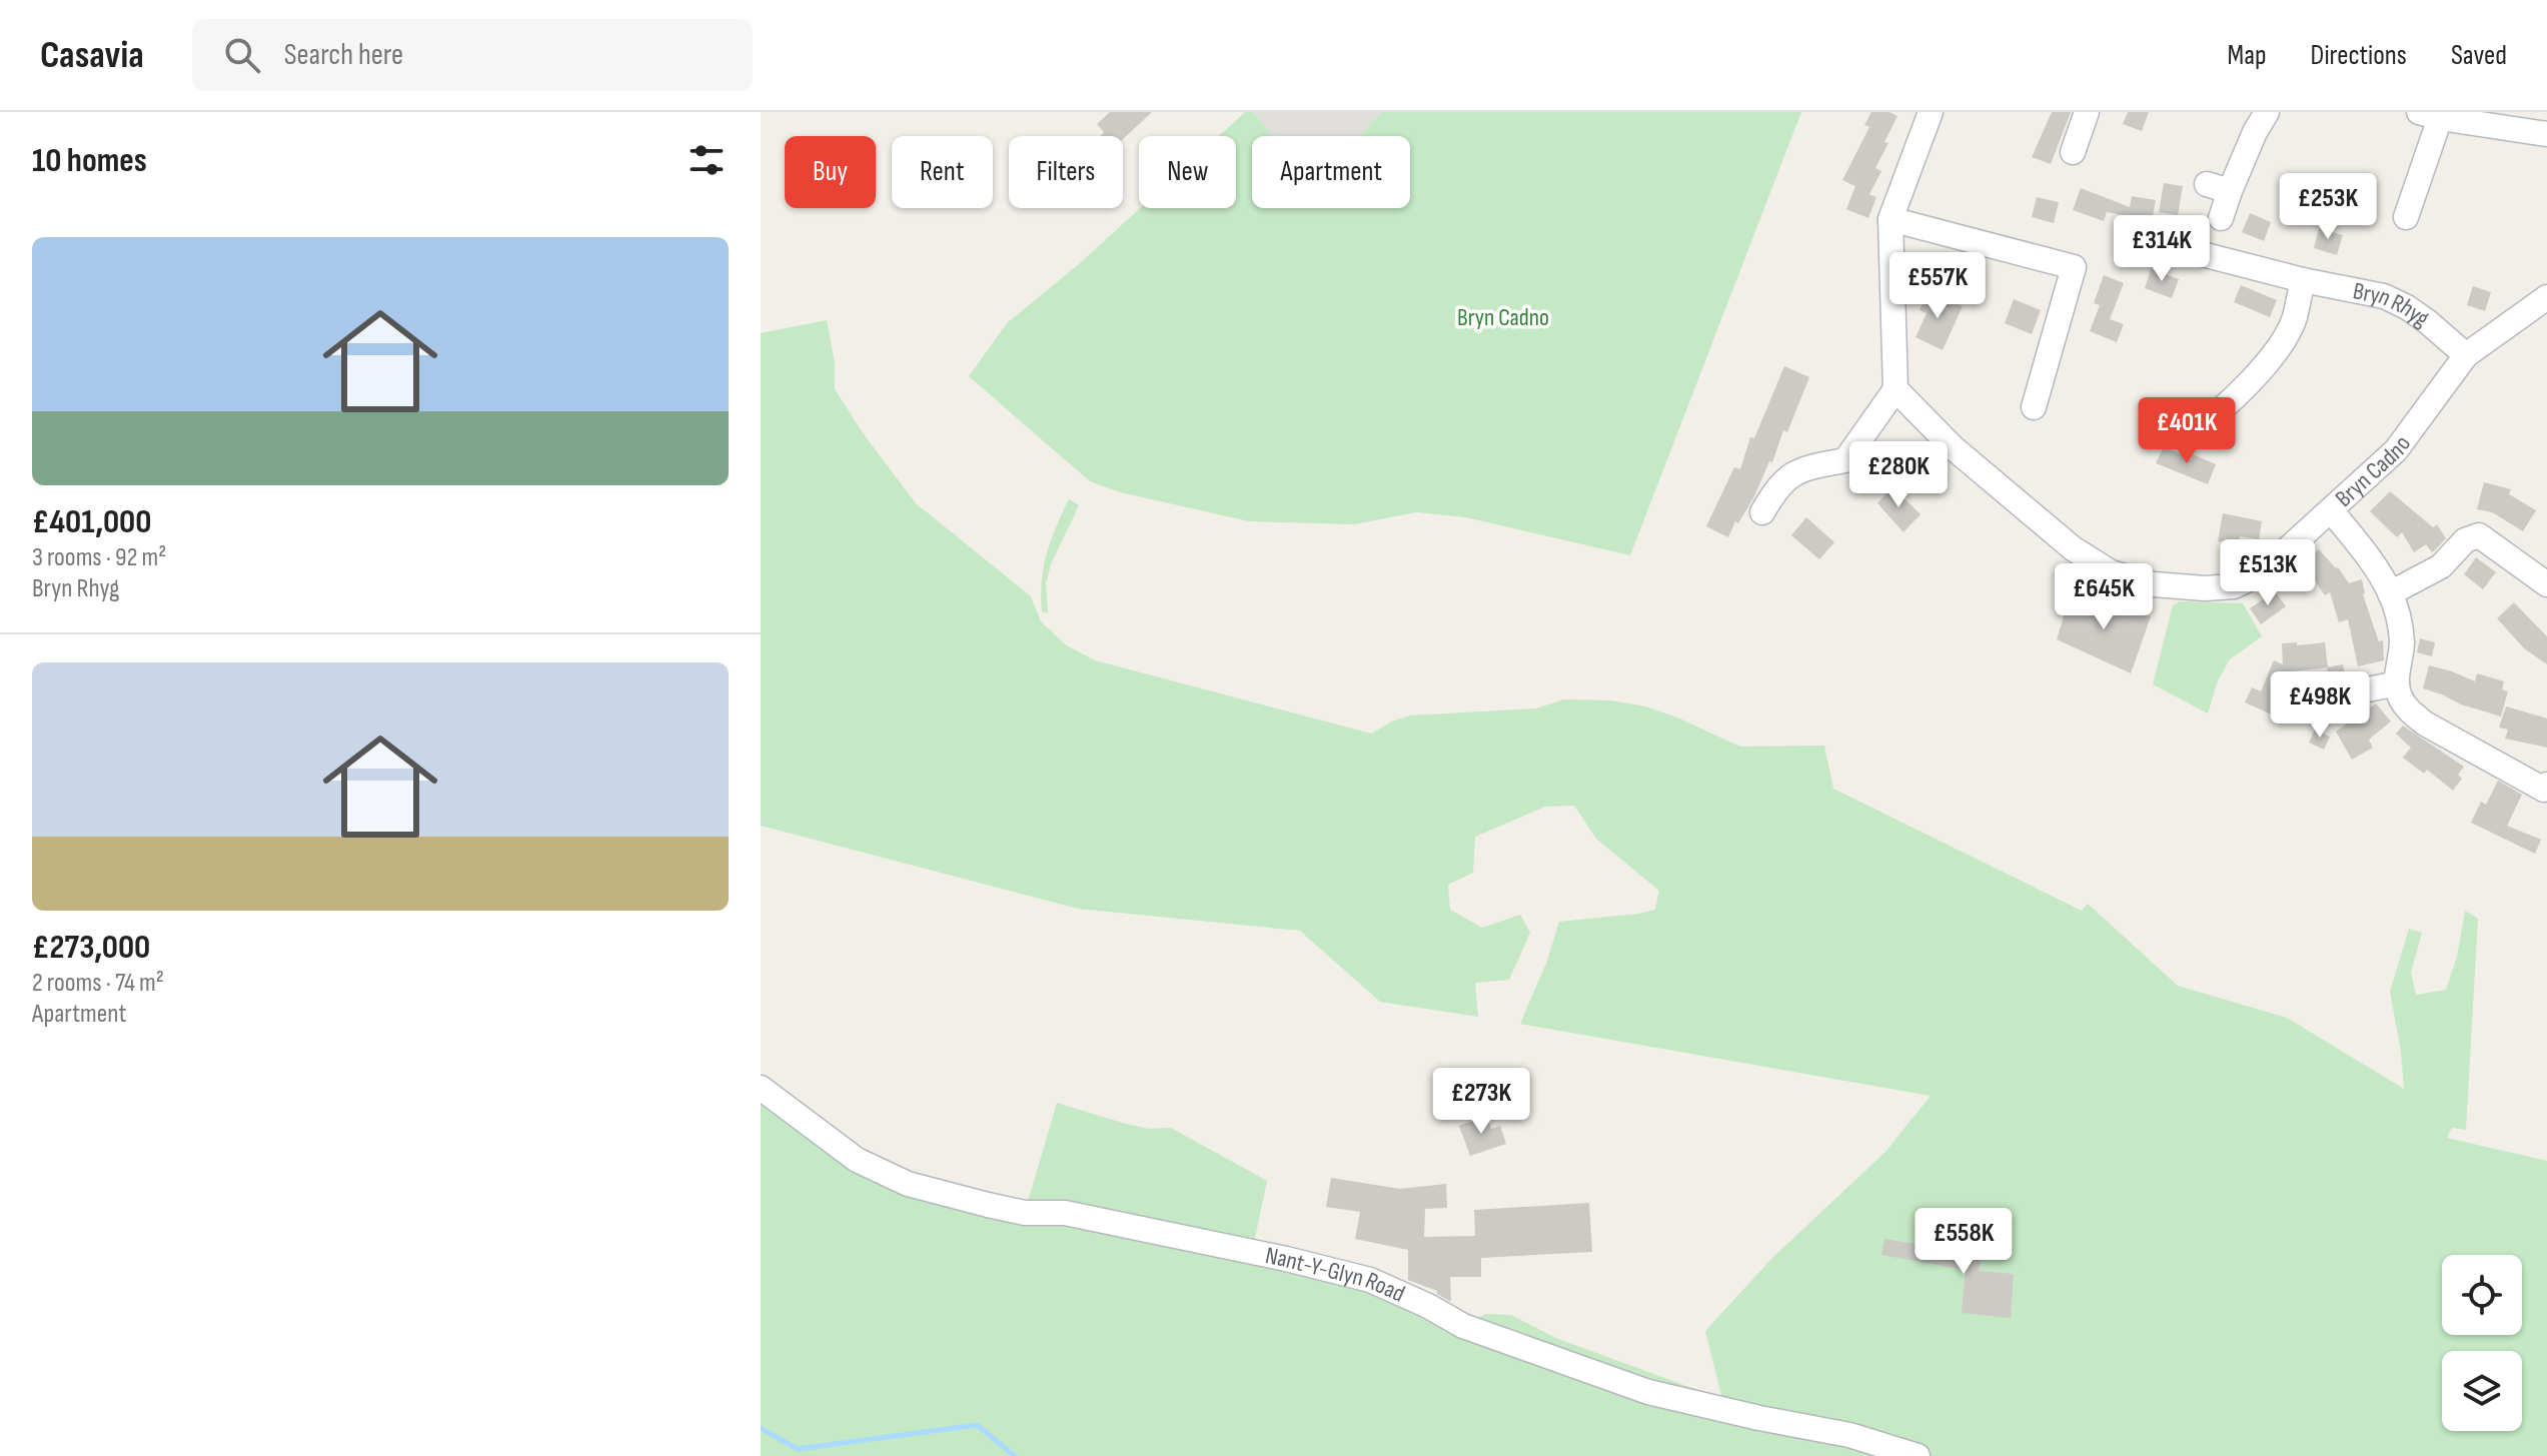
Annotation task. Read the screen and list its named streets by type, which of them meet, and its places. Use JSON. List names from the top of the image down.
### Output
{
  "streets": {
    "street": ["Bryn Rhyg", "Bryn Cadno", "Nant-Y-Glyn Road"]
  },
  "crossings": [
    ["Bryn Rhyg", "Bryn Cadno"]
  ],
  "parks": ["Bryn Cadno"],
  "page": {
    "header": "Casavia",
    "search": "Search here",
    "nav": ["Map", "Directions", "Saved"],
    "heading": "10 homes",
    "chip": [
      "Buy",
      "Rent",
      "Filters",
      "New",
      "Apartment"
    ],
    "price": [
      "£253K",
      "£314K",
      "£557K",
      "£401K",
      "£280K",
      "£513K",
      "£645K",
      "£498K",
      "£273K",
      "£558K"
    ],
    "list": [
      {
        "name": "£401,000",
        "note": "3 rooms · 92 m² · Bryn Rhyg"
      },
      {
        "name": "£273,000",
        "note": "2 rooms · 74 m² · Apartment"
      }
    ]
  }
}
